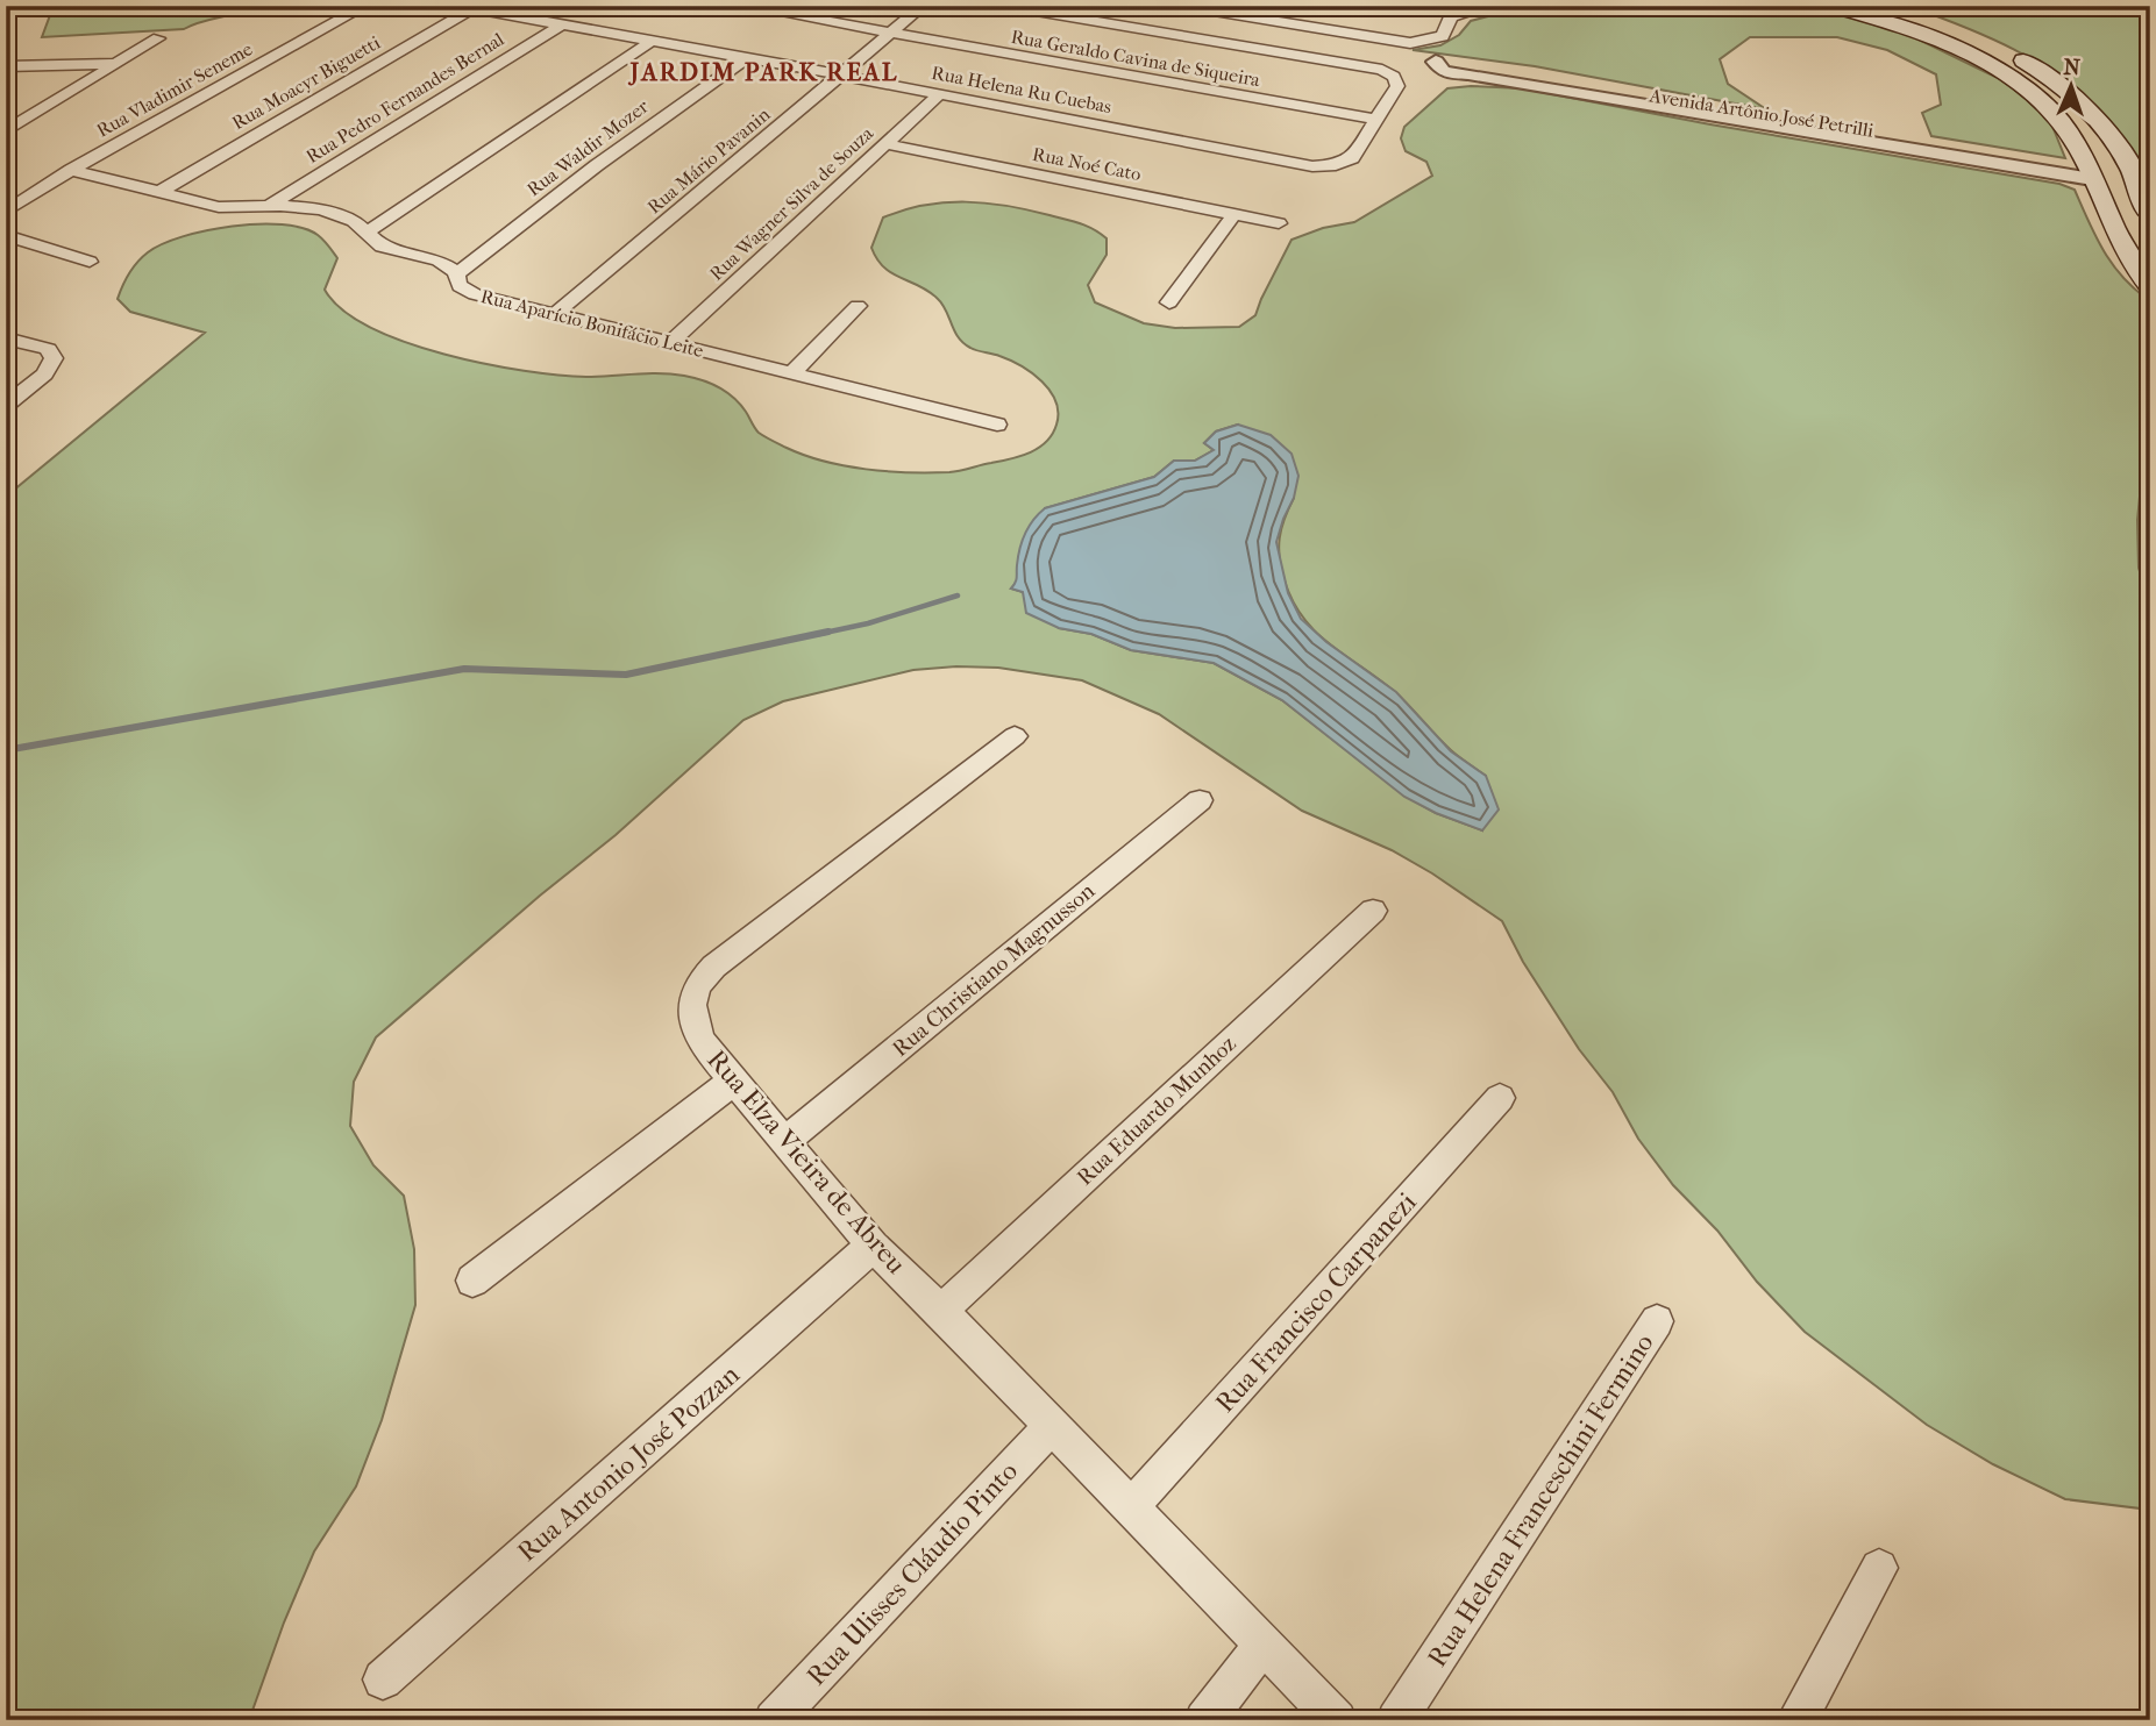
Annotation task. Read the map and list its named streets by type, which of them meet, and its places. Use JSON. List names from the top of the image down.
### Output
{
  "streets": {
    "street": [
      "Rua Geraldo Cavina de Siqueira",
      "Rua Moacyr Biguetti",
      "Rua Vladimir Seneme",
      "Rua Helena Ru Cuebas",
      "Rua Pedro Fernandes Bernal",
      "Avenida Artônio José Petrilli",
      "Rua Waldir Mozer",
      "Rua Mário Pavanin",
      "Rua Noé Cato",
      "Rua Wagner Silva de Souza",
      "Rua Aparício Bonifácio Leite",
      "Rua Christiano Magnusson",
      "Rua Eduardo Munhoz",
      "Rua Elza Vieira de Abreu",
      "Rua Francisco Carpanezi",
      "Rua Antonio José Pozzan",
      "Rua Helena Franceschini Fermino",
      "Rua Ulisses Cláudio Pinto"
    ]
  },
  "crossings": [
    ["Rua Geraldo Cavina de Siqueira", "Rua Helena Ru Cuebas"],
    ["Rua Geraldo Cavina de Siqueira", "Rua Mário Pavanin"],
    ["Rua Moacyr Biguetti", "Rua Helena Ru Cuebas"],
    ["Rua Moacyr Biguetti", "Rua Aparício Bonifácio Leite"],
    ["Rua Vladimir Seneme", "Rua Aparício Bonifácio Leite"],
    ["Rua Helena Ru Cuebas", "Rua Pedro Fernandes Bernal"],
    ["Rua Helena Ru Cuebas", "Rua Waldir Mozer"],
    ["Rua Helena Ru Cuebas", "Rua Mário Pavanin"],
    ["Rua Helena Ru Cuebas", "Rua Wagner Silva de Souza"],
    ["Rua Pedro Fernandes Bernal", "Rua Aparício Bonifácio Leite"],
    ["Rua Waldir Mozer", "Rua Aparício Bonifácio Leite"],
    ["Rua Mário Pavanin", "Rua Aparício Bonifácio Leite"],
    ["Rua Noé Cato", "Rua Wagner Silva de Souza"],
    ["Rua Wagner Silva de Souza", "Rua Aparício Bonifácio Leite"],
    ["Rua Christiano Magnusson", "Rua Elza Vieira de Abreu"],
    ["Rua Eduardo Munhoz", "Rua Elza Vieira de Abreu"],
    ["Rua Elza Vieira de Abreu", "Rua Francisco Carpanezi"],
    ["Rua Elza Vieira de Abreu", "Rua Antonio José Pozzan"],
    ["Rua Elza Vieira de Abreu", "Rua Ulisses Cláudio Pinto"]
  ],
  "districts": ["JARDIM PARK REAL"],
  "north": "top"
}
